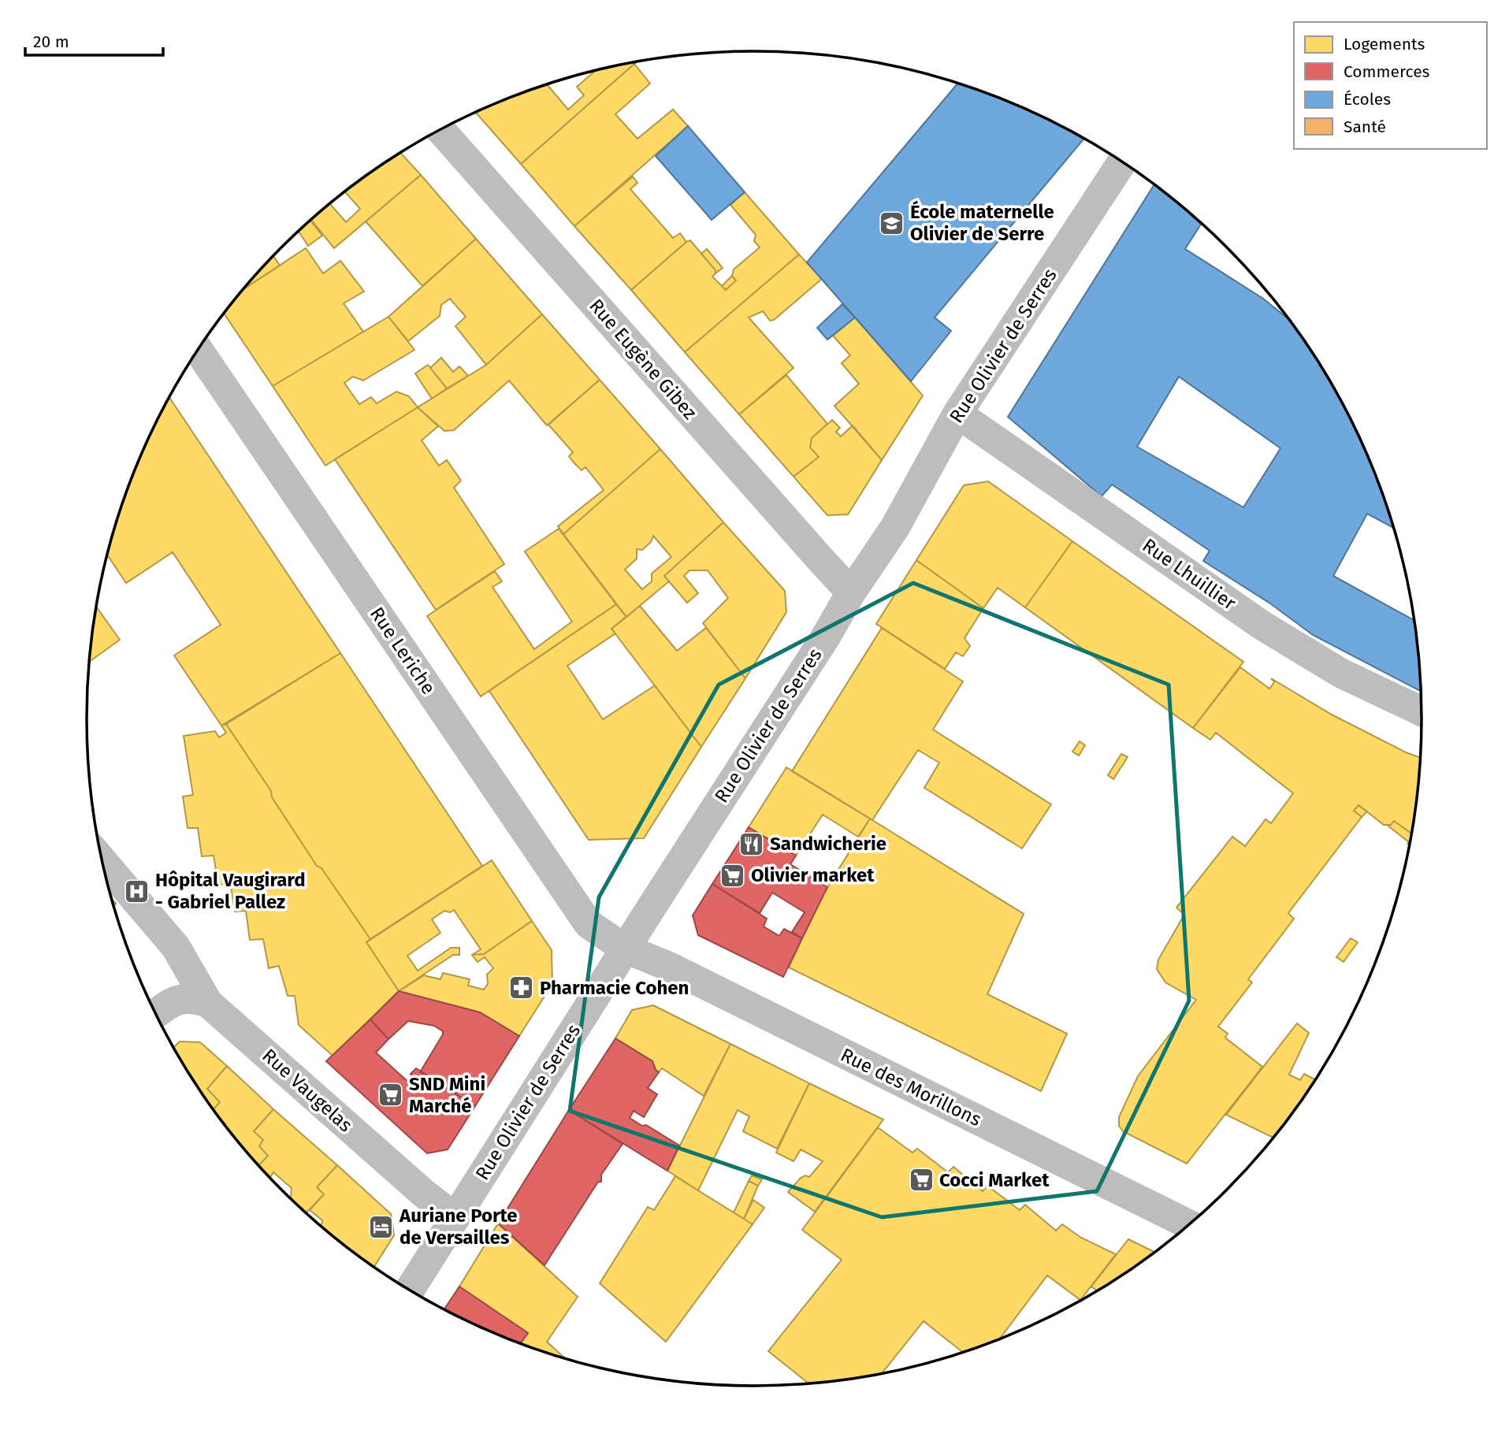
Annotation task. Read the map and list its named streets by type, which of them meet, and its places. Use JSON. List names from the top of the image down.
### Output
{
  "streets": {
    "street": [
      "Rue Olivier de Serres",
      "Rue Eugène Gibez",
      "Rue Lhuillier",
      "Rue Leriche",
      "Rue des Morillons",
      "Rue Vaugelas"
    ]
  },
  "crossings": [
    ["Rue Olivier de Serres", "Rue Eugène Gibez"],
    ["Rue Olivier de Serres", "Rue Lhuillier"],
    ["Rue Olivier de Serres", "Rue Leriche"],
    ["Rue Olivier de Serres", "Rue des Morillons"],
    ["Rue Olivier de Serres", "Rue Vaugelas"],
    ["Rue Leriche", "Rue des Morillons"]
  ],
  "places": {
    "school or university": ["École maternelle Olivier de Serre"],
    "restaurant": ["Sandwicherie"],
    "supermarket": ["Olivier market", "SND Mini Marché", "Cocci Market"],
    "hospital": ["Hôpital Vaugirard - Gabriel Pallez"],
    "pharmacy": ["Pharmacie Cohen"],
    "hotel": ["Auriane Porte de Versailles"]
  },
  "legend": [
    "Logements",
    "Commerces",
    "Écoles",
    "Santé"
  ],
  "scale_bar": "20 m"
}
